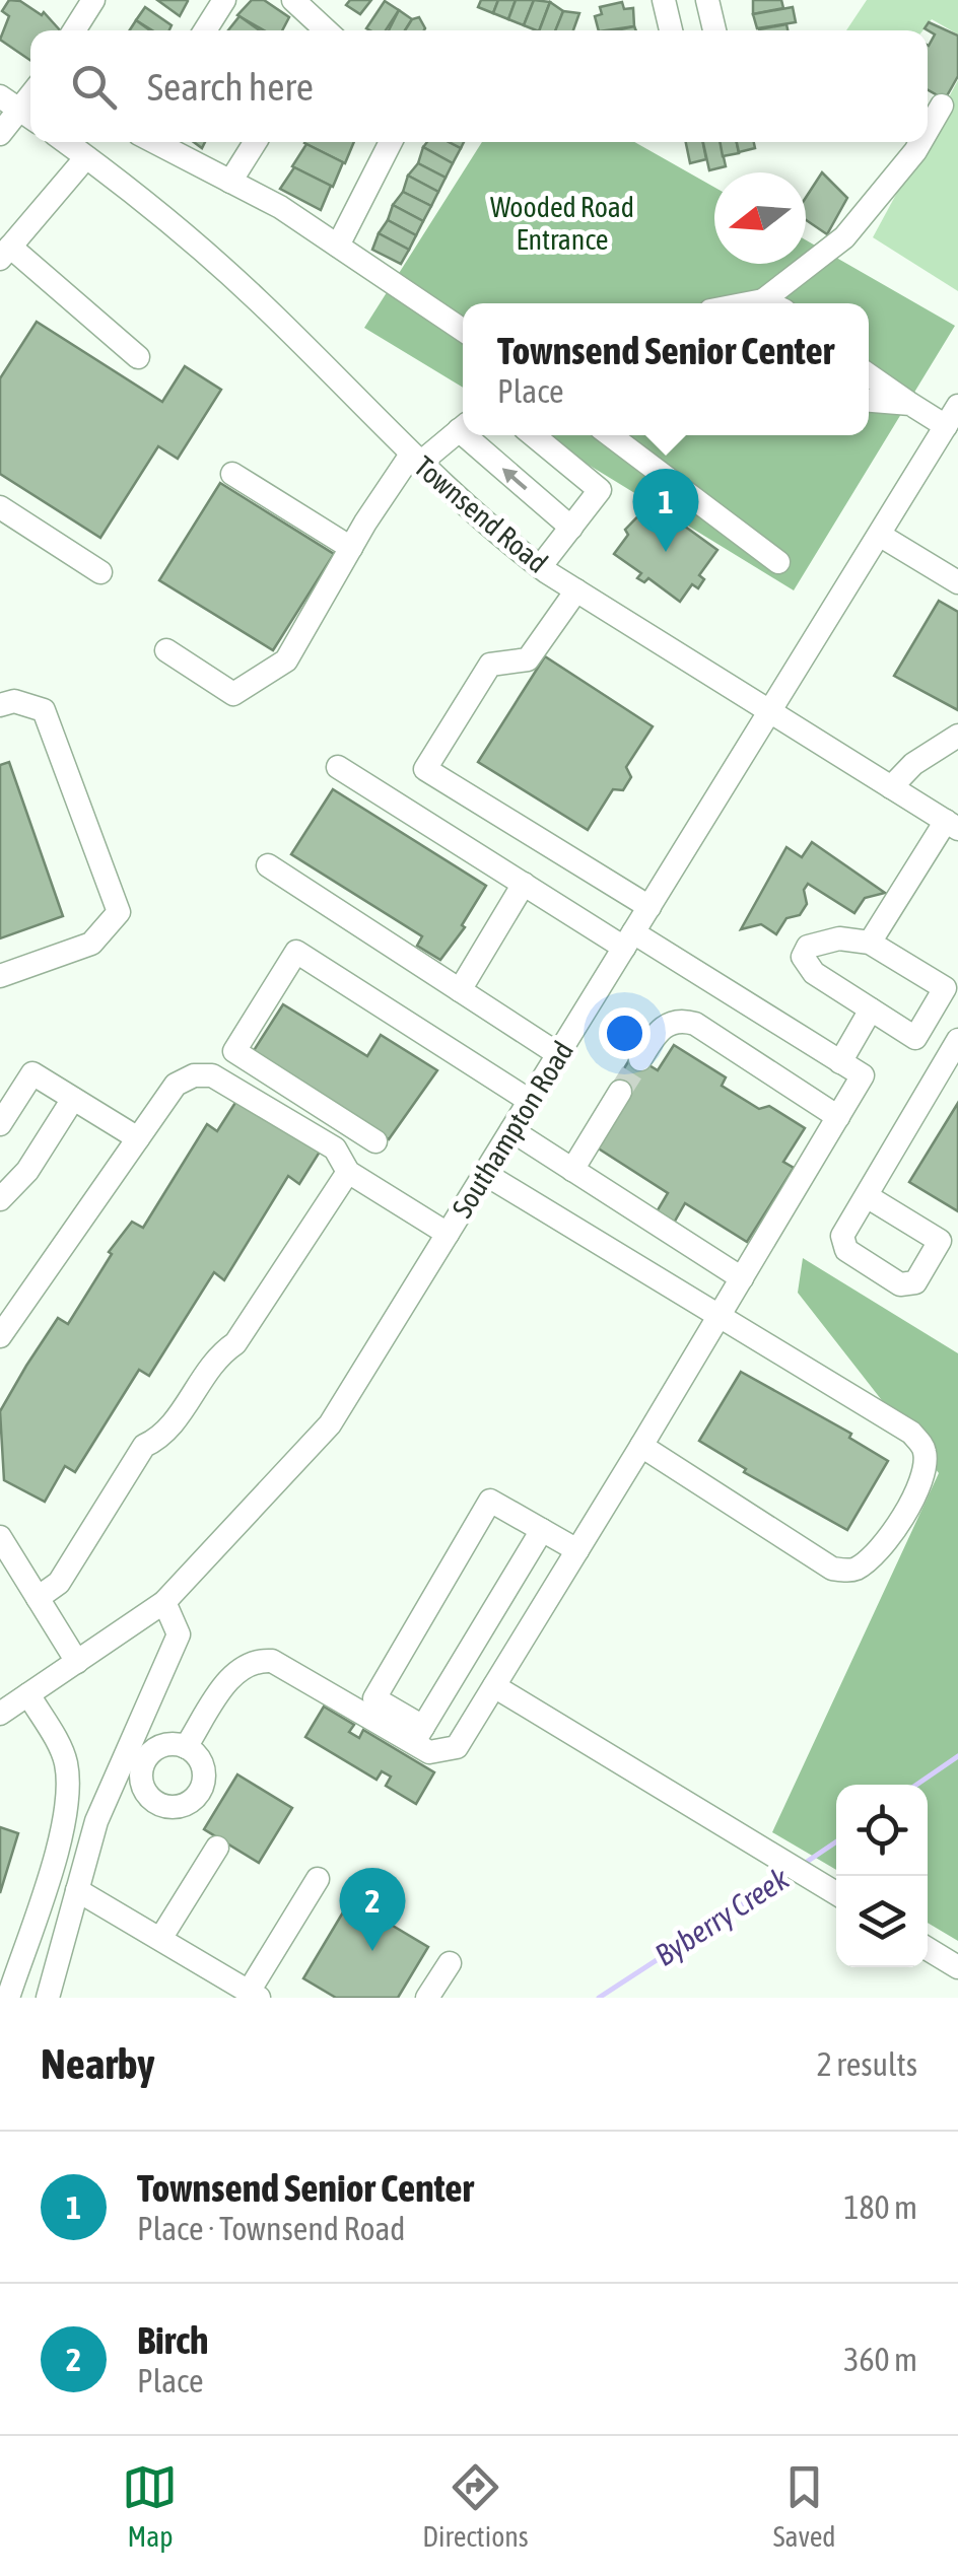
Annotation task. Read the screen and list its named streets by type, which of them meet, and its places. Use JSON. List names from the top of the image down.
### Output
{
  "streets": {
    "street": ["Townsend Road", "Southampton Road"]
  },
  "crossings": [
    ["Townsend Road", "Southampton Road"]
  ],
  "water": ["Byberry Creek"],
  "parks": ["Wooded Road Entrance"],
  "north": "left",
  "page": {
    "search": "Search here",
    "popup": ["Townsend Senior Center", "Place"],
    "pins": ["1", "2"],
    "heading": ["Nearby", "2 results"],
    "list": [
      {
        "mark": "1",
        "name": "Townsend Senior Center",
        "note": "Place · Townsend Road",
        "value": "180 m"
      },
      {
        "mark": "2",
        "name": "Birch",
        "note": "Place",
        "value": "360 m"
      }
    ],
    "nav": ["Map", "Directions", "Saved"]
  }
}
